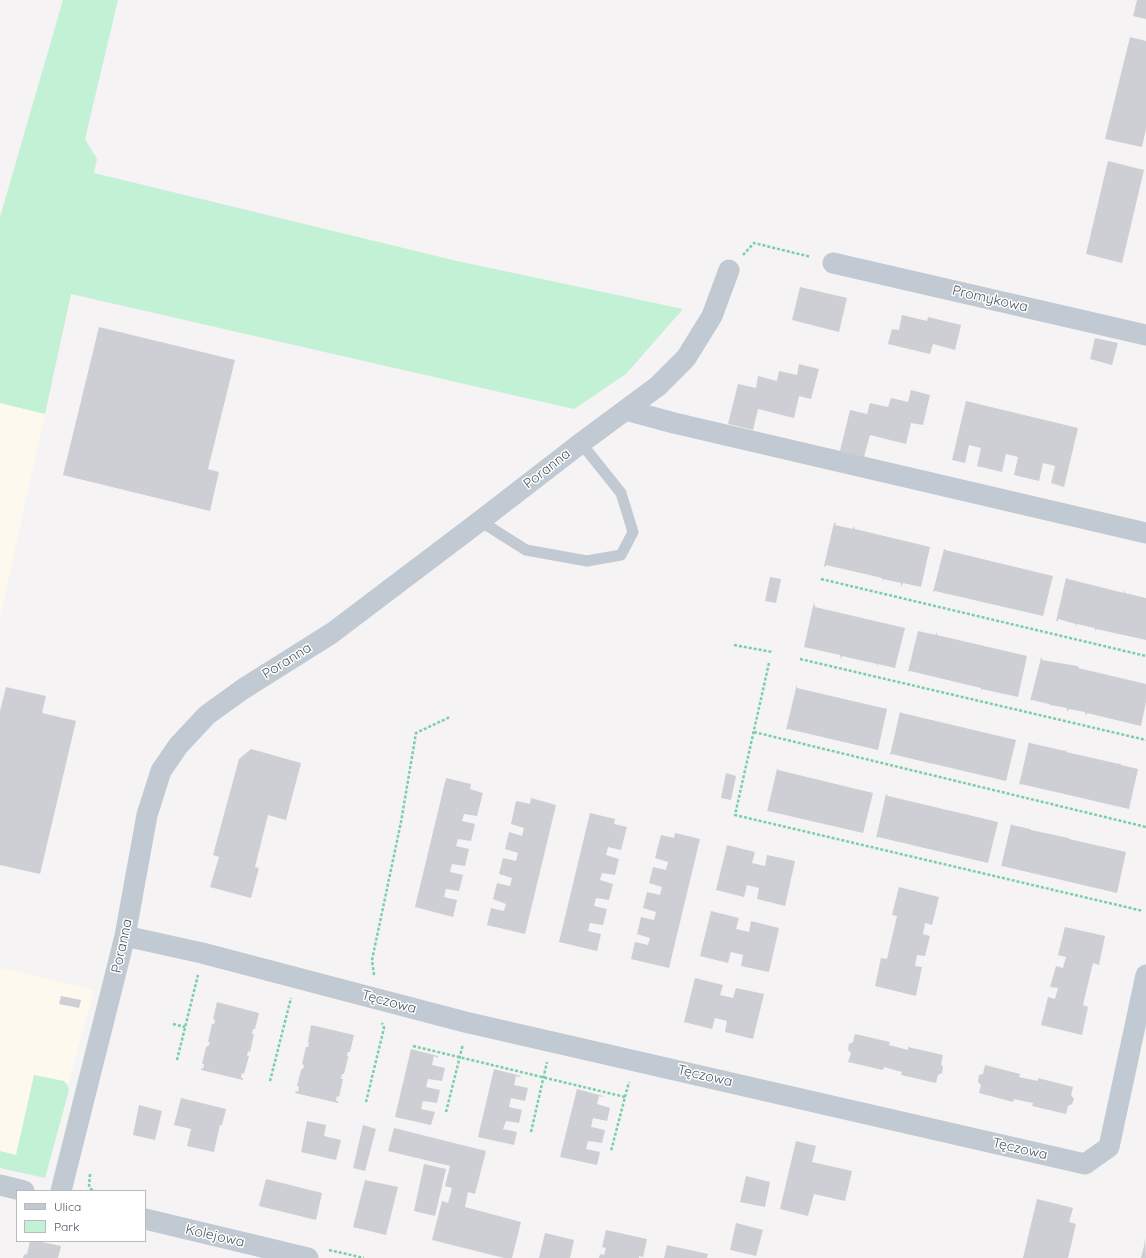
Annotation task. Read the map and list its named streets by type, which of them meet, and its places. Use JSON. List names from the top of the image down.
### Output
{
  "streets": {
    "street": [
      "Promykowa",
      "Poranna",
      "Tęczowa",
      "Kolejowa"
    ]
  },
  "crossings": [
    ["Poranna", "Tęczowa"]
  ],
  "legend": ["Ulica", "Park"]
}
